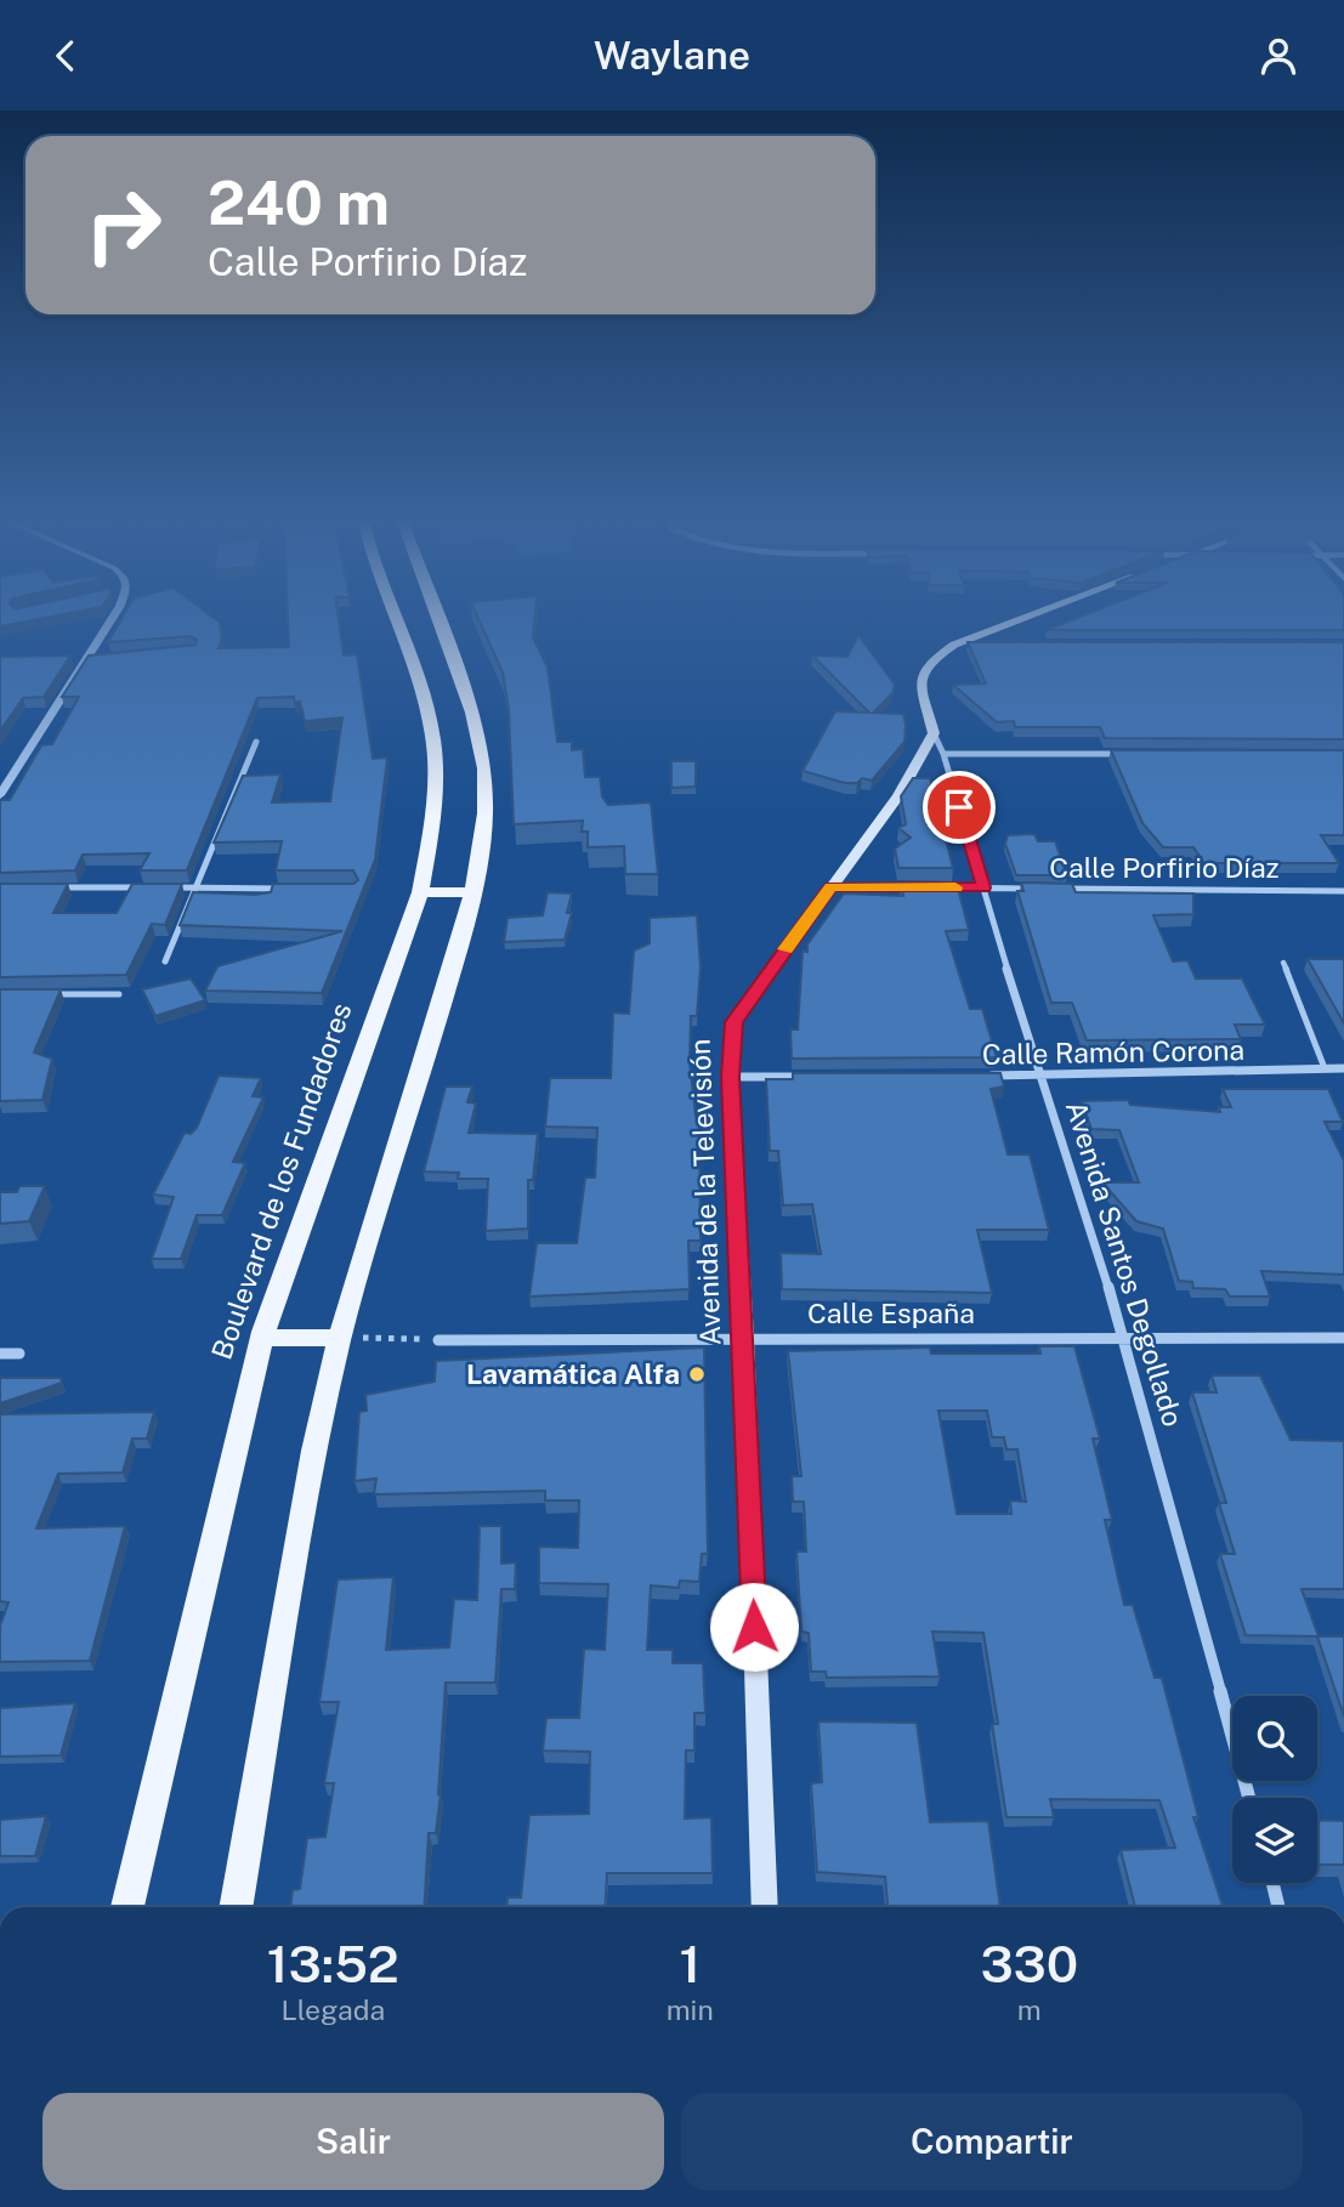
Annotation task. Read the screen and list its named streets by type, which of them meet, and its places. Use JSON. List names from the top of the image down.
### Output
{
  "streets": {
    "main road": ["Boulevard de los Fundadores", "Avenida de la Televisión"],
    "street": [
      "Calle Porfirio Díaz",
      "Calle Ramón Corona",
      "Avenida Santos Degollado",
      "Calle España"
    ]
  },
  "crossings": [
    ["Calle Porfirio Díaz", "Avenida Santos Degollado"],
    ["Calle Ramón Corona", "Avenida Santos Degollado"],
    ["Avenida de la Televisión", "Avenida Santos Degollado"],
    ["Avenida de la Televisión", "Calle España"],
    ["Avenida Santos Degollado", "Calle España"]
  ],
  "places": ["Lavamática Alfa"],
  "page": {
    "header": "Waylane",
    "turn": ["240 m", "Calle Porfirio Díaz"],
    "eta": [
      "13:52",
      "Llegada",
      "1",
      "min",
      "330",
      "m"
    ],
    "buttons": ["Salir", "Compartir"]
  }
}
